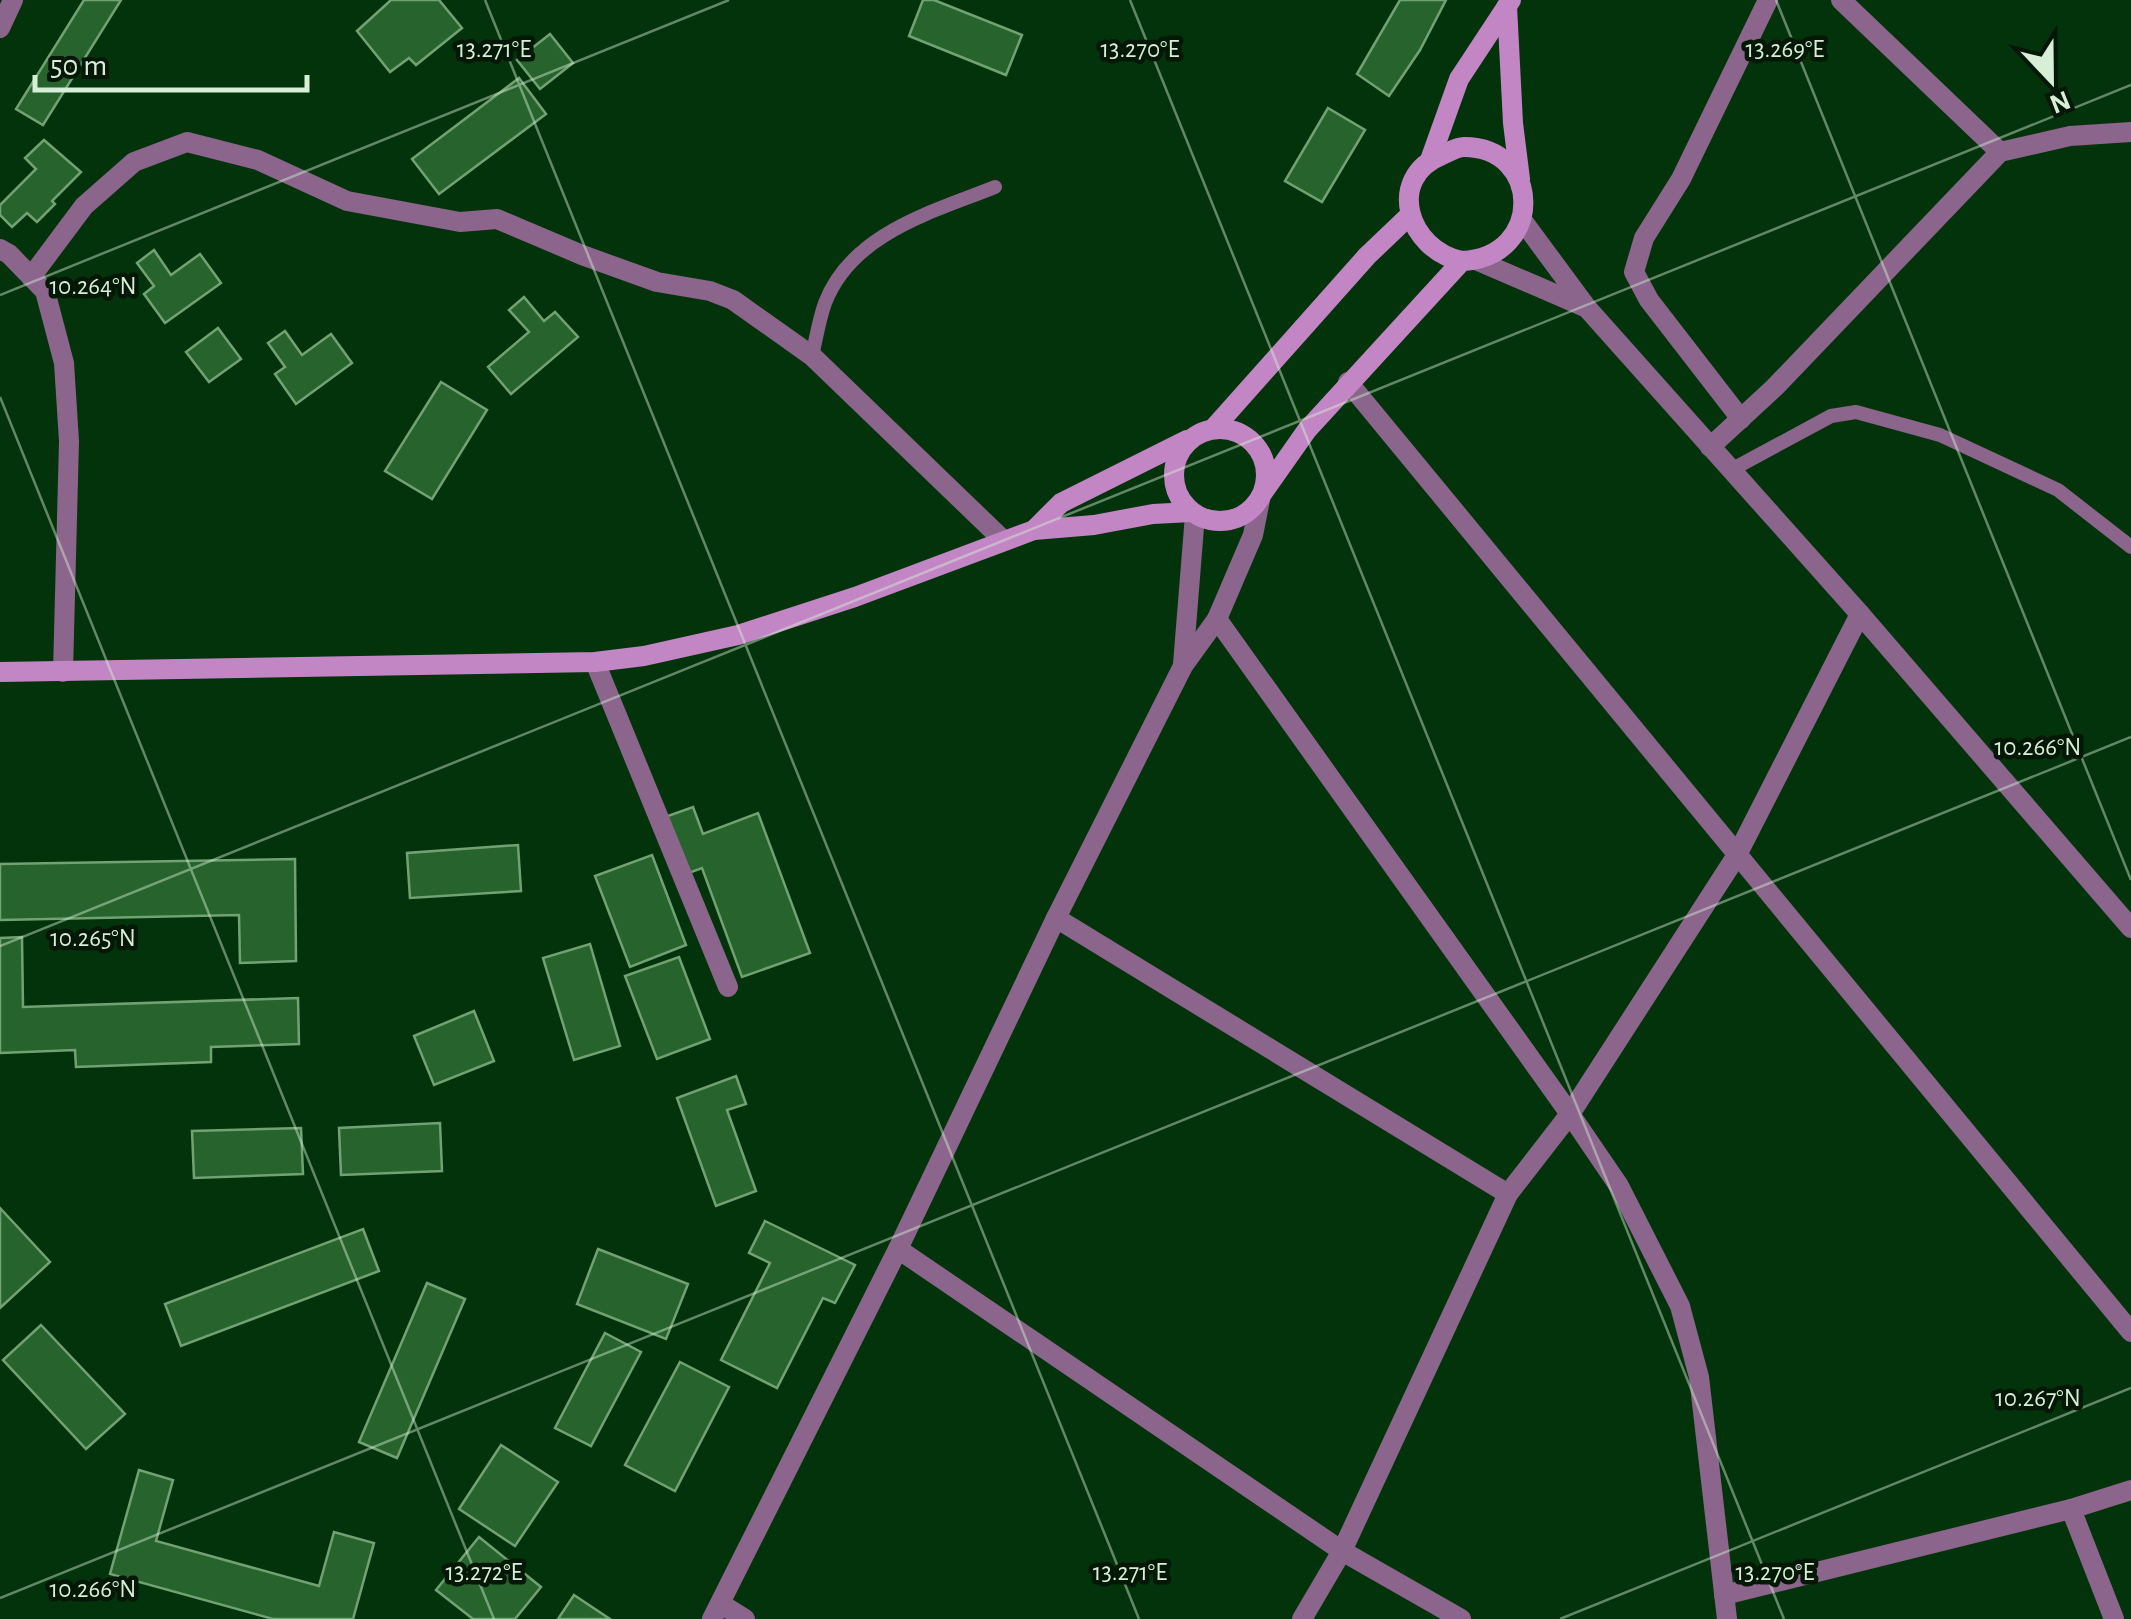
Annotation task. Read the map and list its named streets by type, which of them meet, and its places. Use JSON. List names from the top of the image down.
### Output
{
  "scale_bar": "50 m",
  "north": "bottom",
  "coordinates": [
    "13.269°E",
    "13.271°E",
    "13.270°E",
    "10.264°N",
    "10.266°N",
    "10.265°N",
    "10.267°N",
    "13.272°E"
  ]
}
